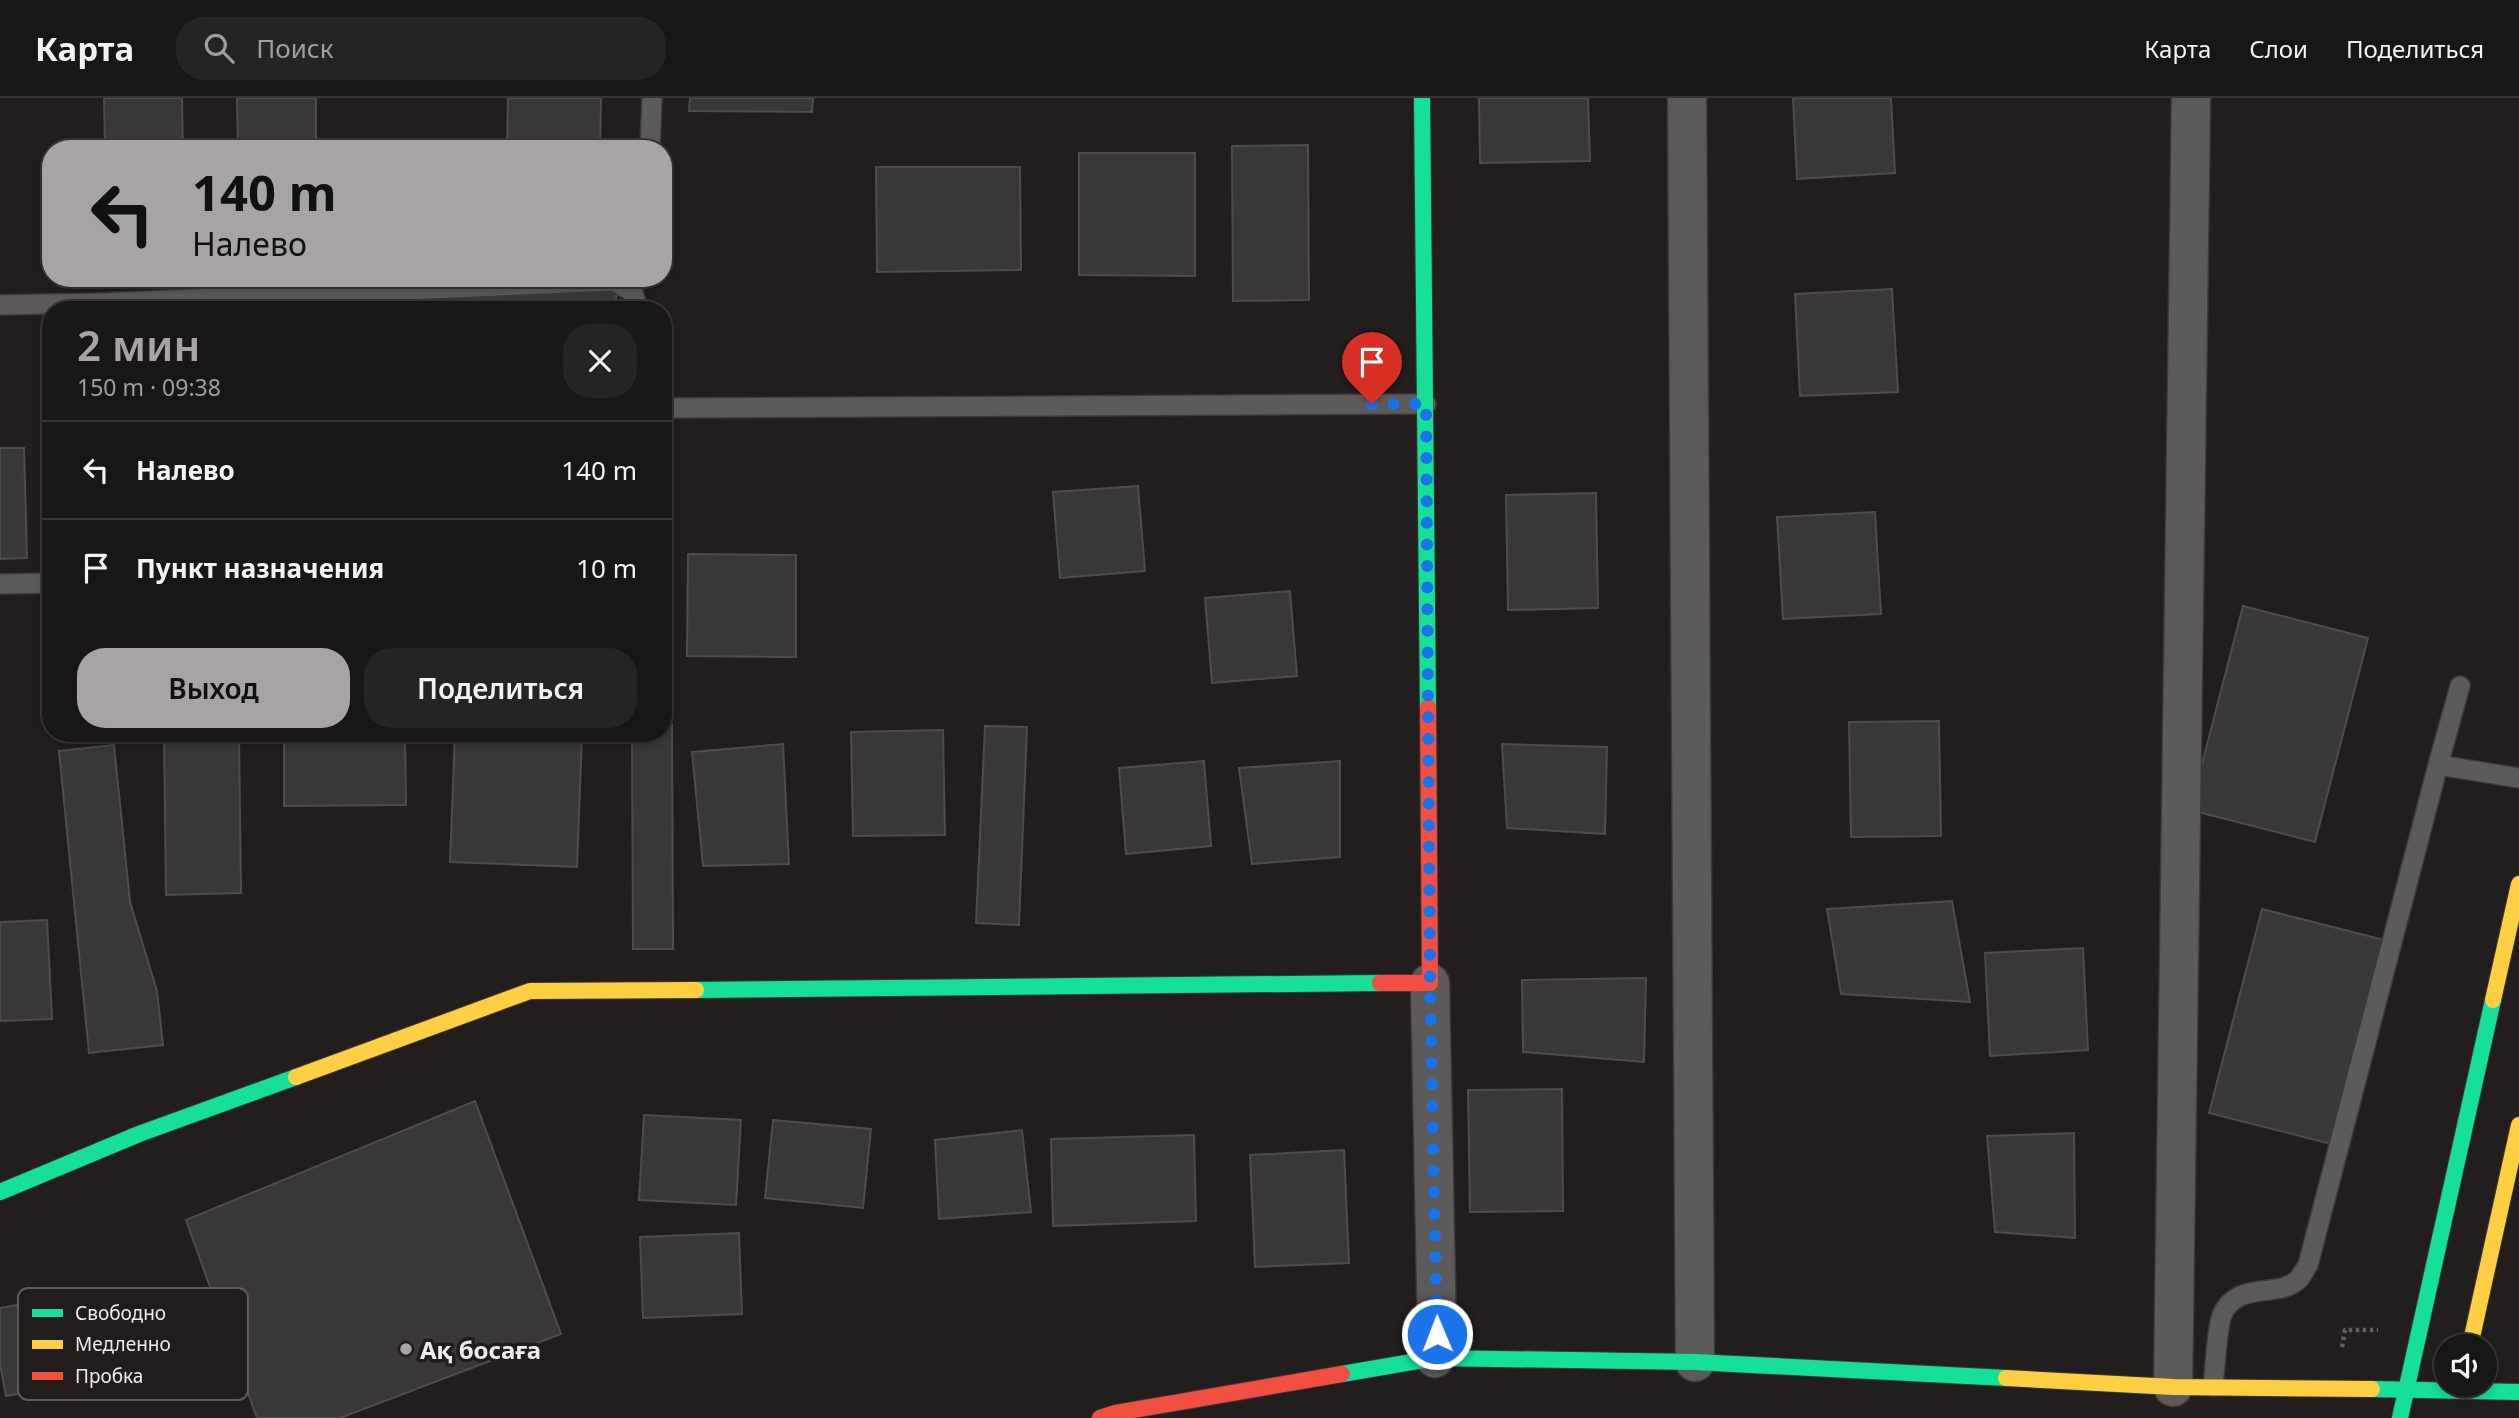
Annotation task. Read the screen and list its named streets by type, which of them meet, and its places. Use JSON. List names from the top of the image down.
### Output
{
  "places": ["Ақ босаға"],
  "legend": ["Свободно", "Медленно", "Пробка"],
  "page": {
    "header": "Карта",
    "search": "Поиск",
    "nav": ["Карта", "Слои", "Поделиться"],
    "turn": ["140 m", "Налево"],
    "heading": ["2 мин", "150 m · 09:38"],
    "list": [
      {
        "name": "Налево",
        "value": "140 m"
      },
      {
        "name": "Пункт назначения",
        "value": "10 m"
      }
    ],
    "buttons": ["Выход", "Поделиться"]
  }
}
